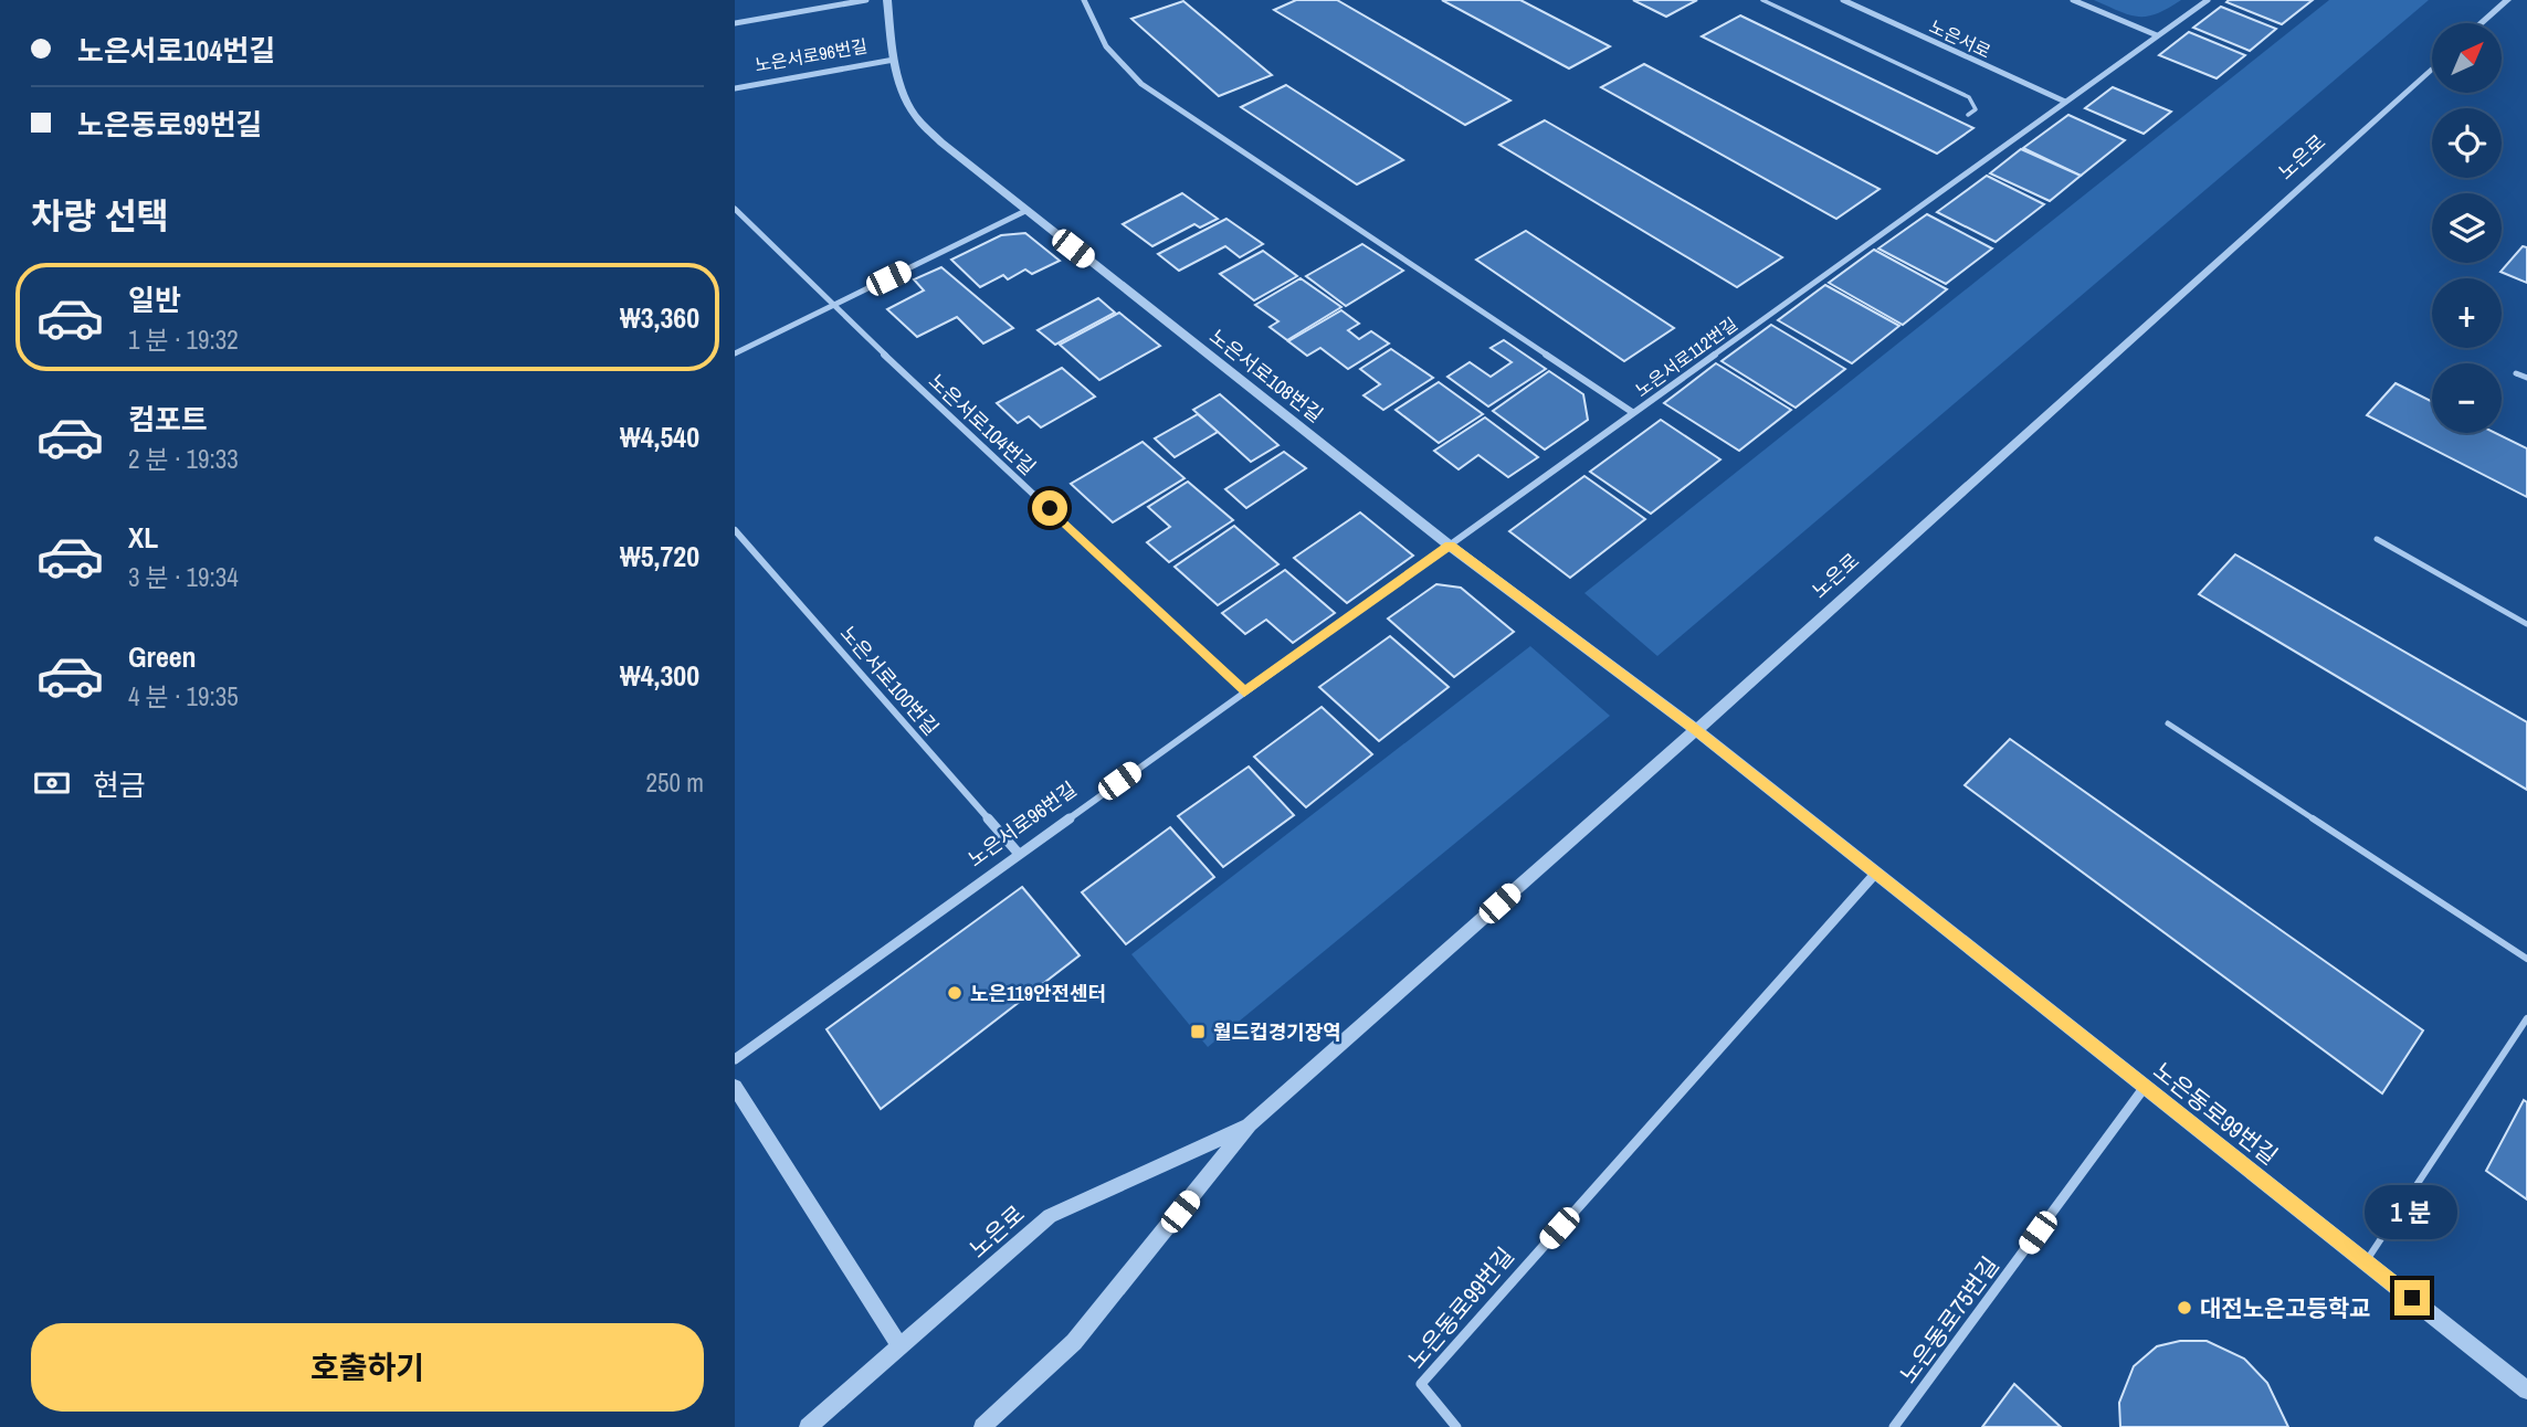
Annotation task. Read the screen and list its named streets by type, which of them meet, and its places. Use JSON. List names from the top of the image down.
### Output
{
  "streets": {
    "street": [
      "노은서로",
      "노은서로96번길",
      "노은로",
      "노은서로112번길",
      "노은서로108번길",
      "노은서로104번길",
      "노은서로100번길",
      "노은동로99번길",
      "노은동로75번길"
    ]
  },
  "crossings": [
    ["노은서로", "노은서로112번길"],
    ["노은서로96번길", "노은서로112번길"],
    ["노은서로96번길", "노은서로108번길"],
    ["노은서로96번길", "노은서로104번길"],
    ["노은서로96번길", "노은서로100번길"],
    ["노은로", "노은서로108번길"],
    ["노은로", "노은동로99번길"],
    ["노은서로108번길", "노은동로99번길"],
    ["노은동로99번길", "노은동로75번길"]
  ],
  "places": {
    "other": ["노은119안전센터", "대전노은고등학교"],
    "transit": ["월드컵경기장역"]
  },
  "north": "top right",
  "page": {
    "banner": ["노은서로104번길", "노은동로99번길"],
    "map_buttons": ["+", "−"],
    "heading": "차량 선택",
    "list": [
      {
        "name": "일반",
        "note": "1 분 · 19:32",
        "value": "₩3,360"
      },
      {
        "name": "컴포트",
        "note": "2 분 · 19:33",
        "value": "₩4,540"
      },
      {
        "name": "XL",
        "note": "3 분 · 19:34",
        "value": "₩5,720"
      },
      {
        "name": "Green",
        "note": "4 분 · 19:35",
        "value": "₩4,300"
      }
    ],
    "pay": ["현금", "250 m"],
    "bubble": "1 분",
    "buttons": "호출하기"
  }
}
